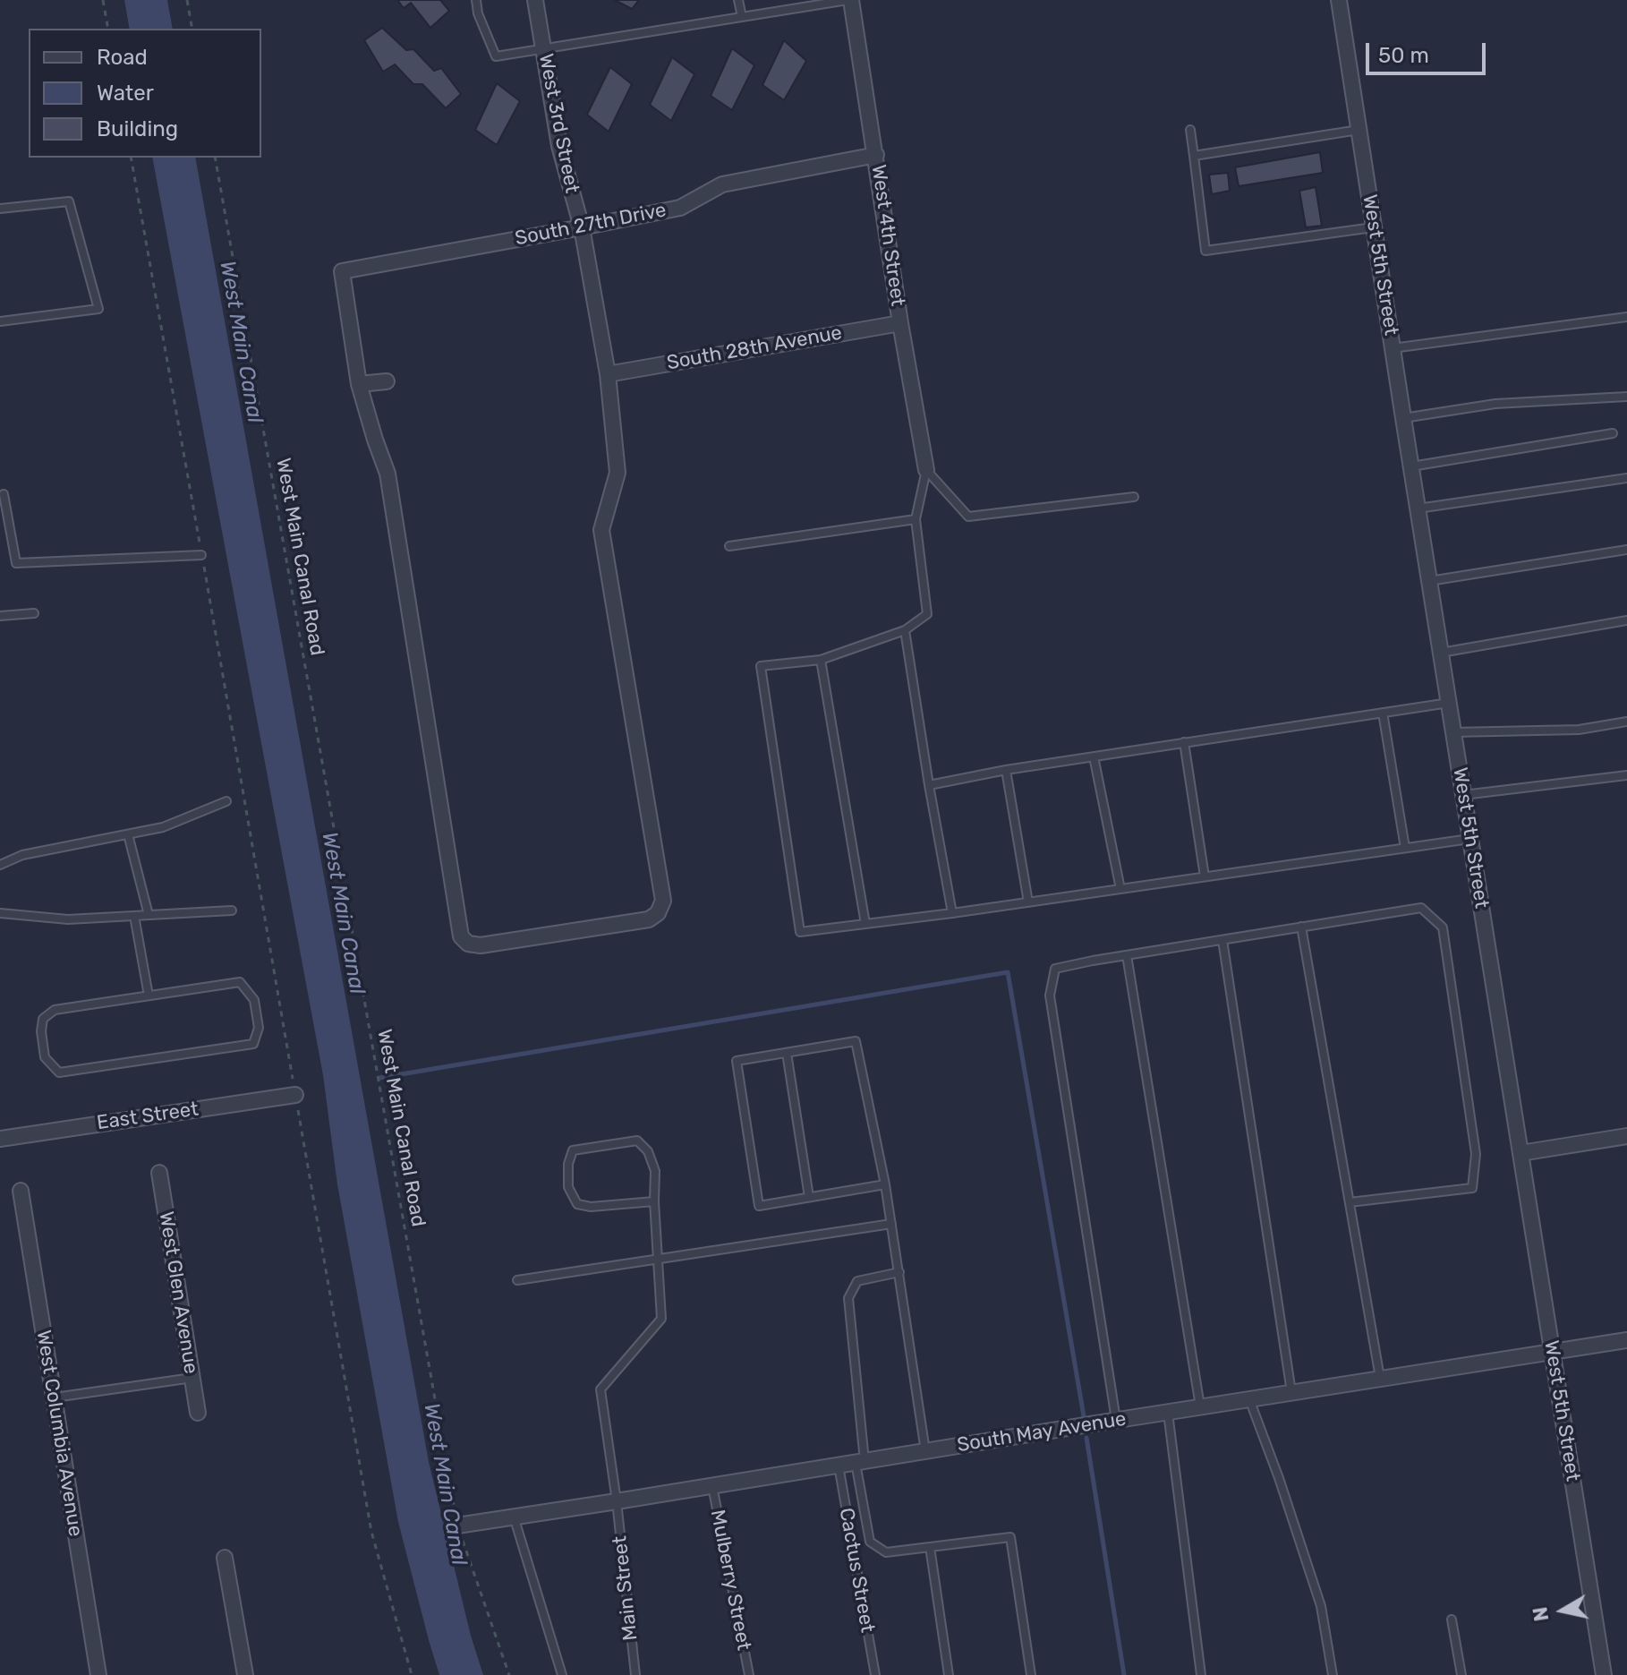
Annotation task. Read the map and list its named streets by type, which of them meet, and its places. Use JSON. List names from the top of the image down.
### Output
{
  "streets": {
    "street": [
      "West 3rd Street",
      "South 27th Drive",
      "West 4th Street",
      "West 5th Street",
      "South 28th Avenue",
      "East Street",
      "West Glen Avenue",
      "South May Avenue",
      "West Columbia Avenue"
    ],
    "lane": ["Cactus Street", "Mulberry Street", "Main Street"],
    "path": ["West Main Canal Road"]
  },
  "crossings": [
    ["West 3rd Street", "South 27th Drive"],
    ["West 3rd Street", "South 28th Avenue"],
    ["South 27th Drive", "West 4th Street"],
    ["West 4th Street", "South 28th Avenue"],
    ["West 5th Street", "South May Avenue"],
    ["West Main Canal Road", "South May Avenue"],
    ["South May Avenue", "Cactus Street"],
    ["South May Avenue", "Mulberry Street"],
    ["South May Avenue", "Main Street"]
  ],
  "water": ["West Main Canal"],
  "legend": ["Road", "Water", "Building"],
  "scale_bar": "50 m",
  "north": "left"
}
